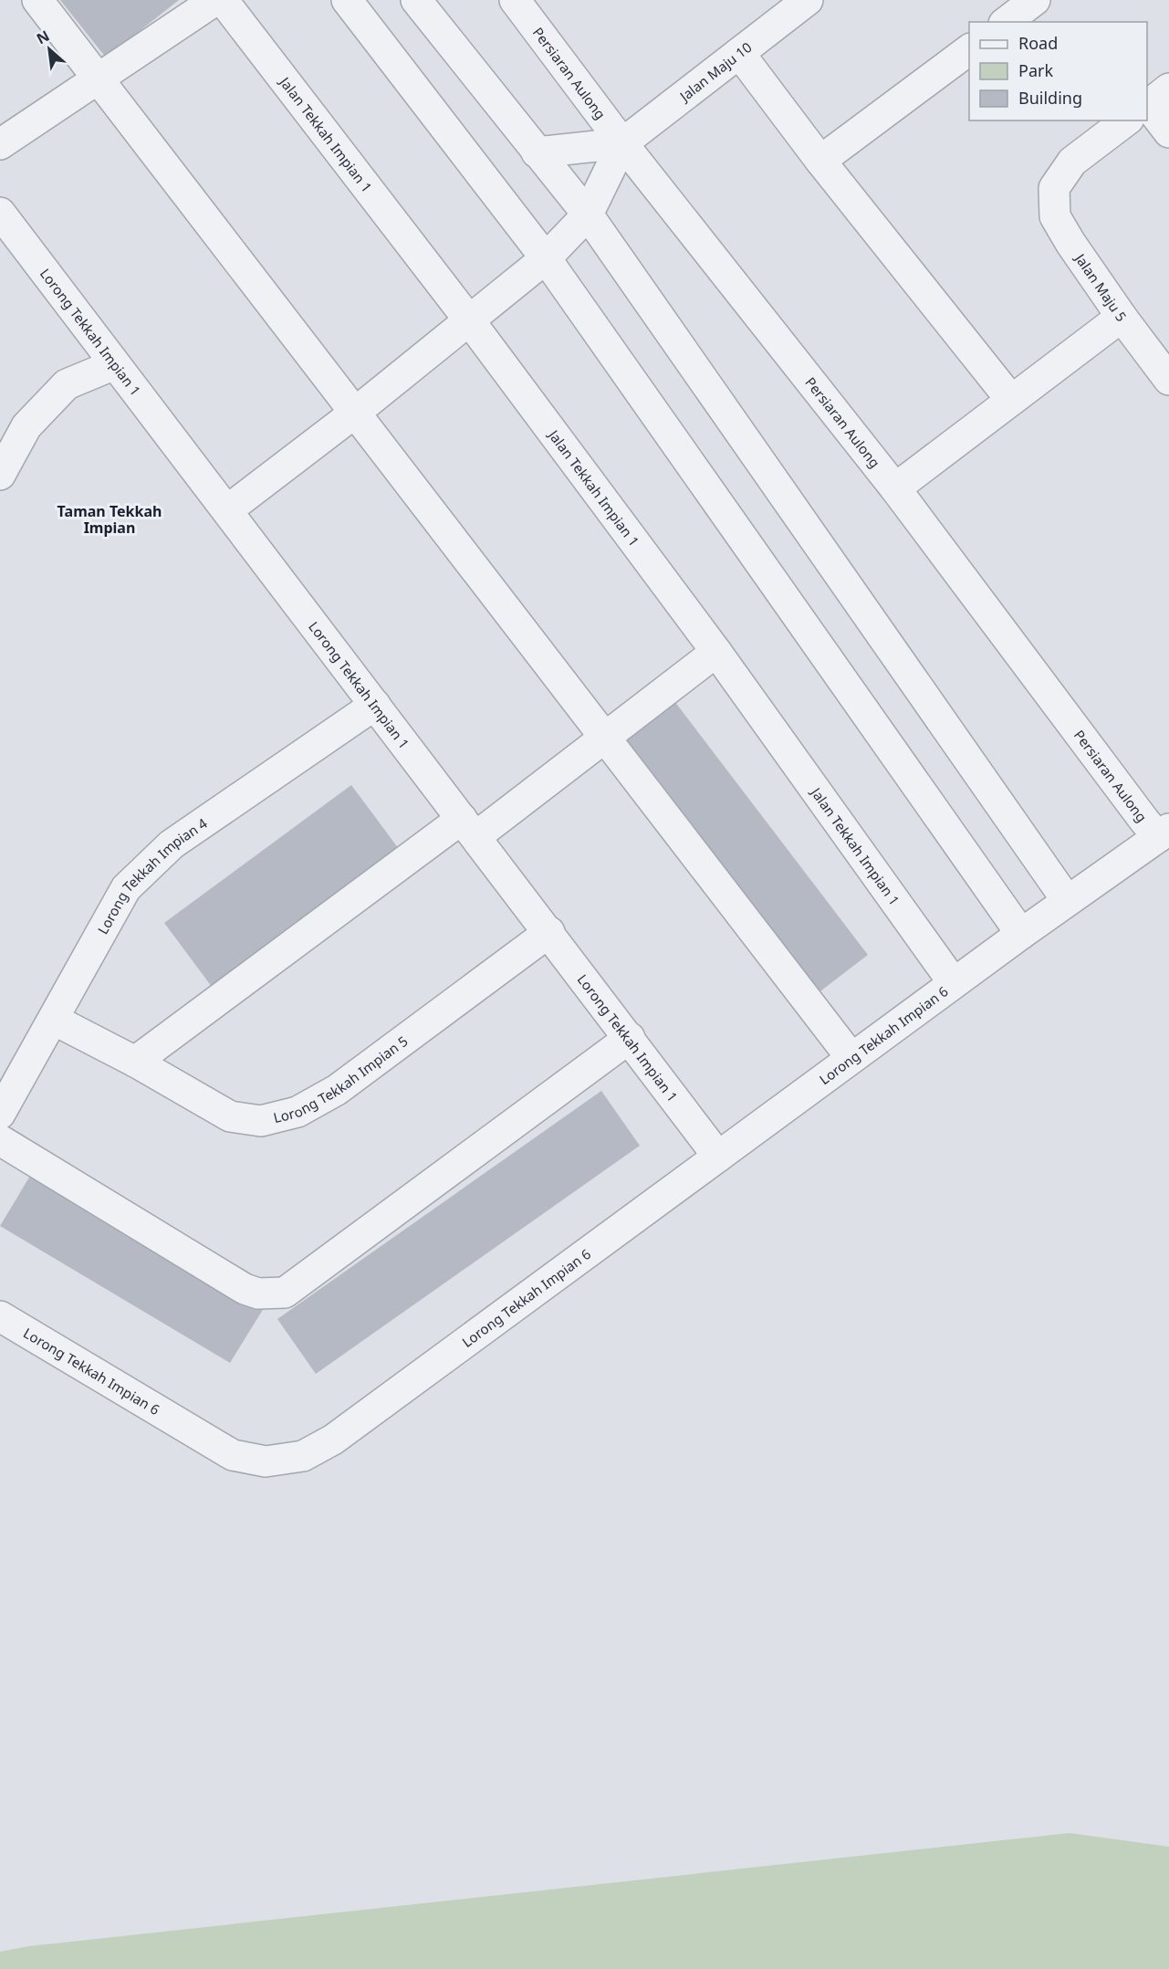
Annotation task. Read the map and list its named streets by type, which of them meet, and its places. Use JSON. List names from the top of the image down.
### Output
{
  "streets": {
    "street": [
      "Jalan Maju 10",
      "Persiaran Aulong",
      "Jalan Tekkah Impian 1",
      "Jalan Maju 5",
      "Lorong Tekkah Impian 1",
      "Lorong Tekkah Impian 4",
      "Lorong Tekkah Impian 6",
      "Lorong Tekkah Impian 5"
    ]
  },
  "crossings": [
    ["Jalan Maju 10", "Persiaran Aulong"],
    ["Persiaran Aulong", "Lorong Tekkah Impian 6"],
    ["Jalan Tekkah Impian 1", "Lorong Tekkah Impian 6"],
    ["Lorong Tekkah Impian 1", "Lorong Tekkah Impian 4"],
    ["Lorong Tekkah Impian 1", "Lorong Tekkah Impian 6"],
    ["Lorong Tekkah Impian 1", "Lorong Tekkah Impian 5"],
    ["Lorong Tekkah Impian 4", "Lorong Tekkah Impian 5"]
  ],
  "districts": ["Taman Tekkah Impian"],
  "legend": ["Road", "Park", "Building"],
  "north": "top left"
}
